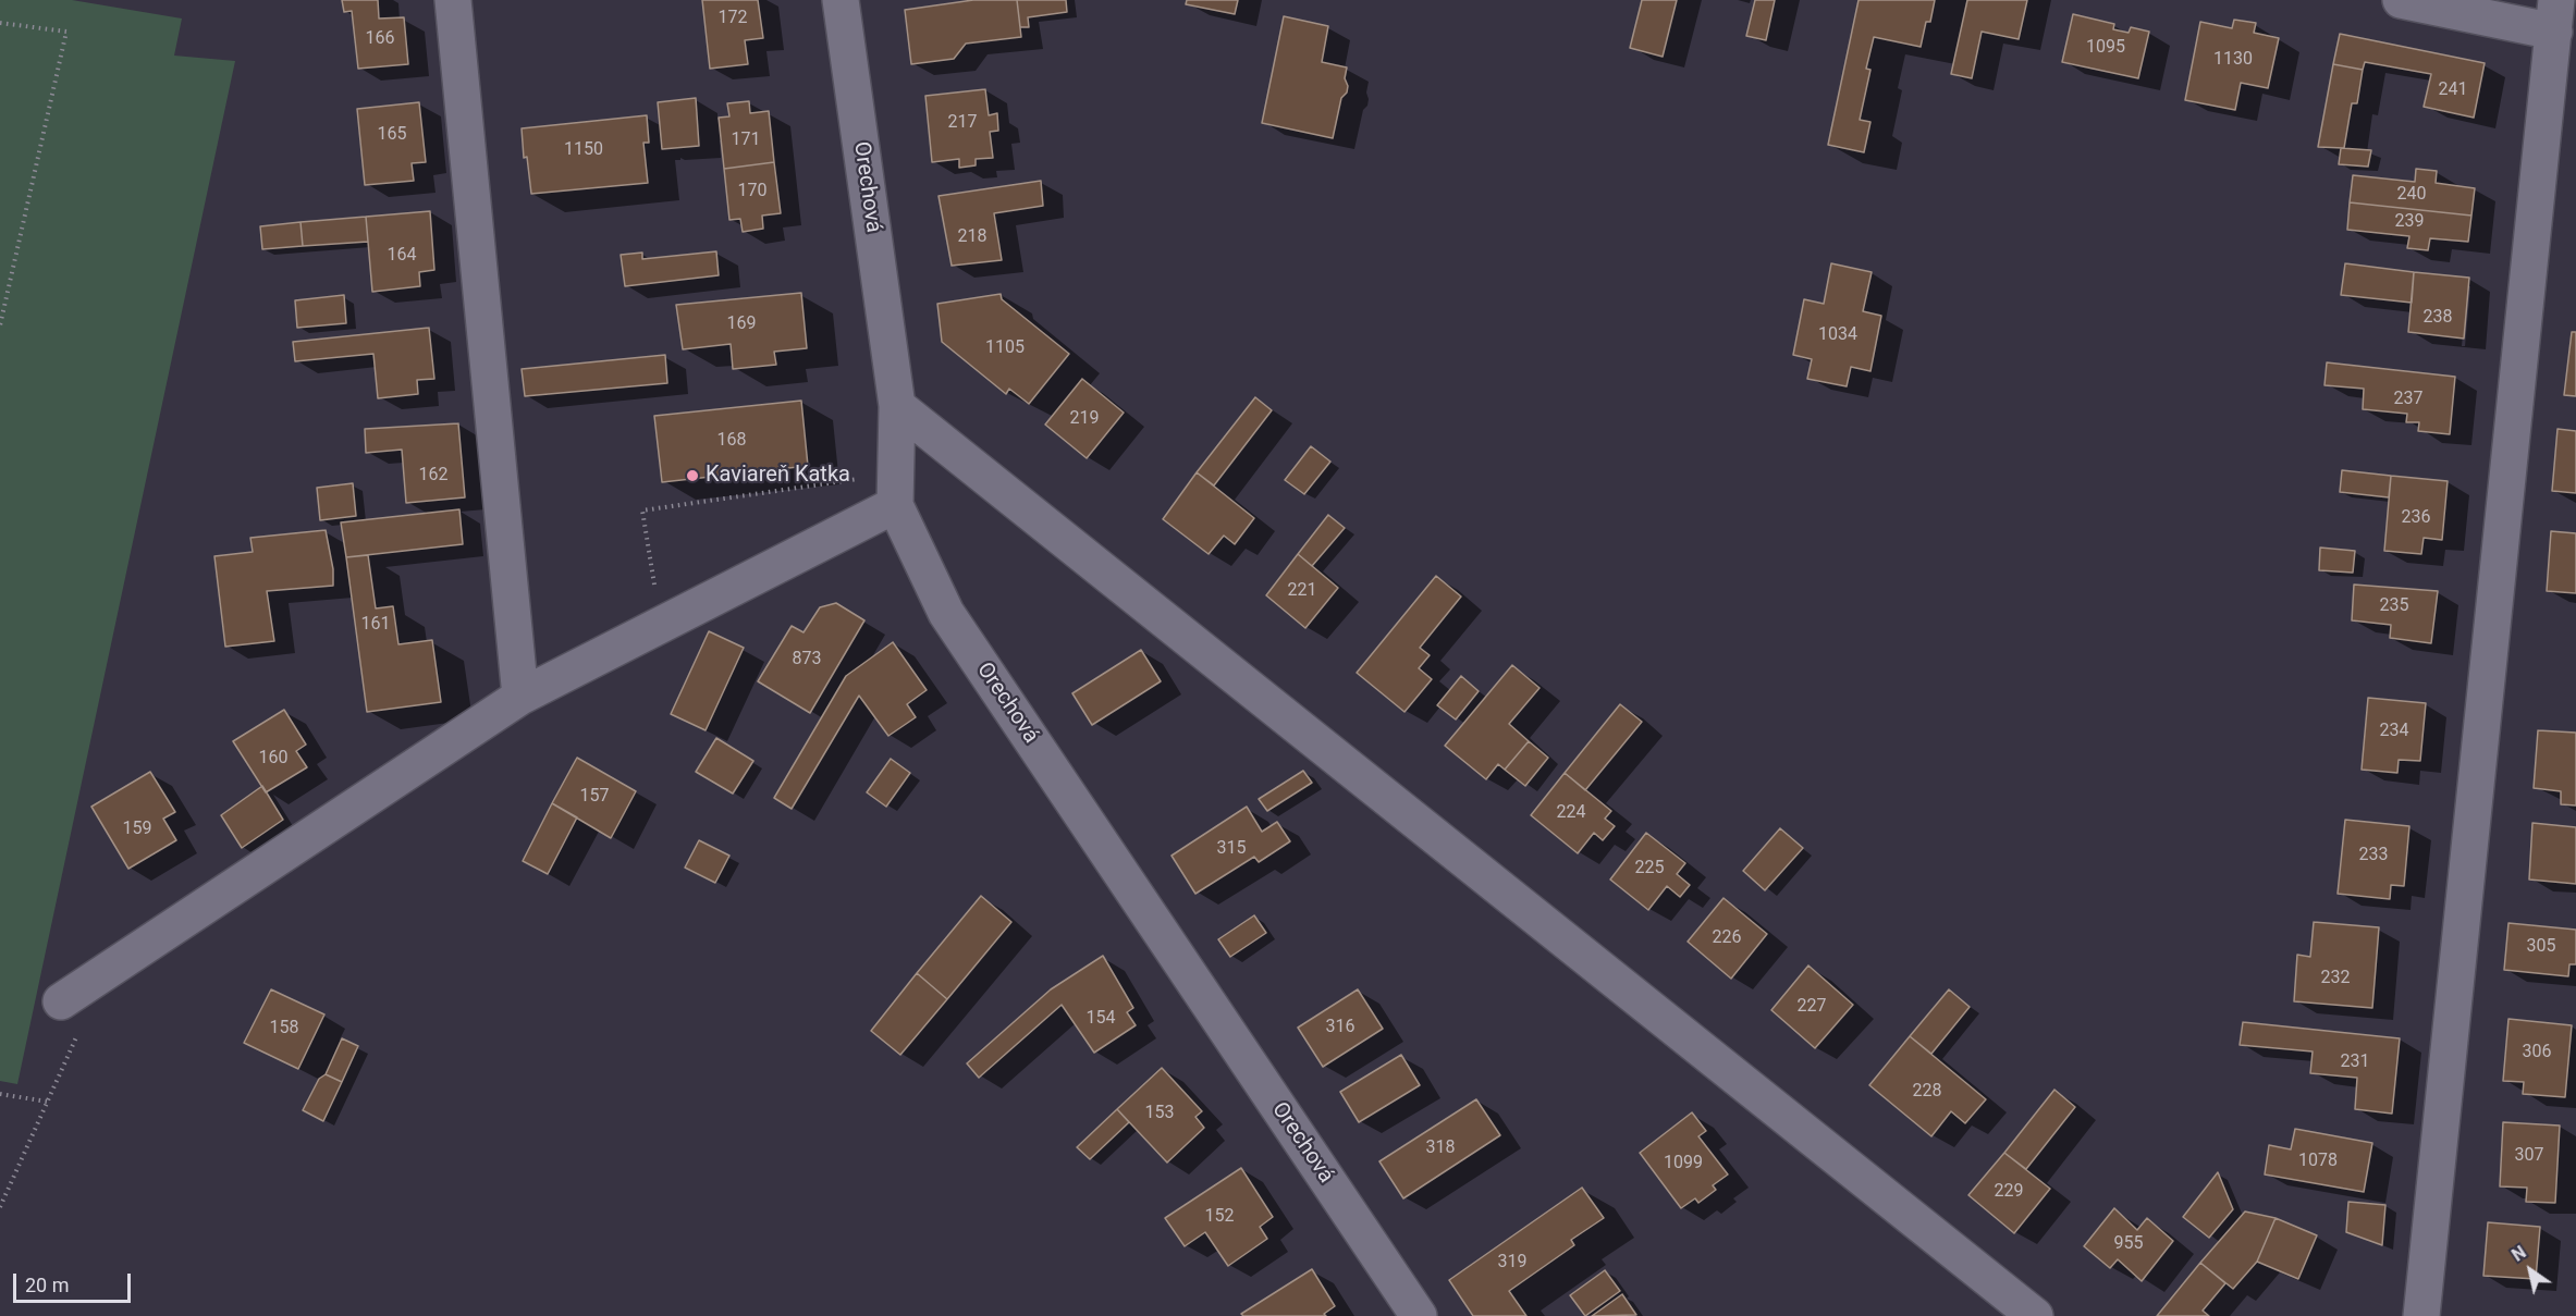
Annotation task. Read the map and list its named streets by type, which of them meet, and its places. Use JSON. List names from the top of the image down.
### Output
{
  "streets": {
    "street": ["Orechová"]
  },
  "places": ["Kaviareň Katka"],
  "house_numbers": [
    "172",
    "166",
    "1095",
    "1130",
    "241",
    "217",
    "165",
    "171",
    "1150",
    "170",
    "240",
    "239",
    "218",
    "164",
    "238",
    "169",
    "1034",
    "1105",
    "237",
    "219",
    "168",
    "162",
    "236",
    "221",
    "235",
    "161",
    "873",
    "234",
    "160",
    "157",
    "224",
    "159",
    "315",
    "233",
    "225",
    "226",
    "305",
    "232",
    "227",
    "154",
    "316",
    "158",
    "306",
    "231",
    "228",
    "153",
    "318",
    "307",
    "1078",
    "1099",
    "229",
    "152",
    "955",
    "319"
  ],
  "scale_bar": "20 m",
  "north": "top left"
}
